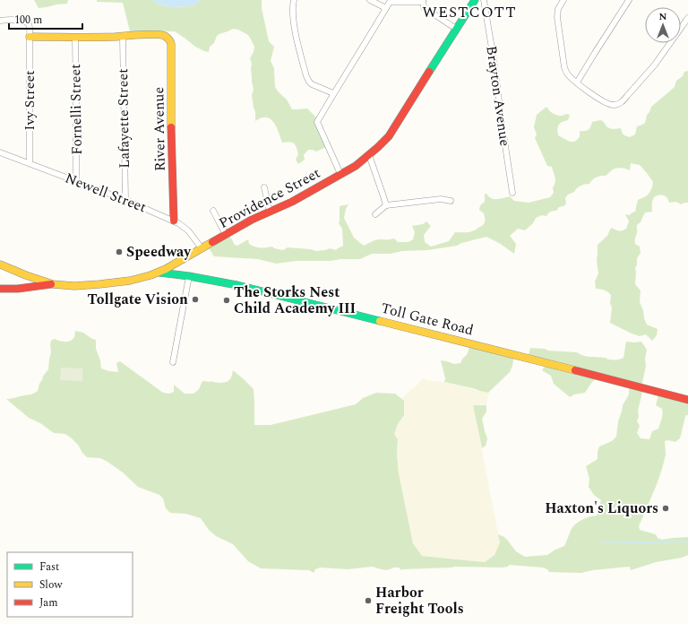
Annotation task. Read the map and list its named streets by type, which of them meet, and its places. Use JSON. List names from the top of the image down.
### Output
{
  "streets": {
    "main road": ["River Avenue", "Providence Street", "Toll Gate Road"],
    "street": [
      "Brayton Avenue",
      "Ivy Street",
      "Fornelli Street",
      "Lafayette Street",
      "Newell Street"
    ]
  },
  "crossings": [
    ["Ivy Street", "Newell Street"],
    ["Fornelli Street", "Newell Street"],
    ["Lafayette Street", "River Avenue"],
    ["Lafayette Street", "Newell Street"],
    ["River Avenue", "Newell Street"],
    ["Newell Street", "Providence Street"],
    ["Providence Street", "Toll Gate Road"]
  ],
  "districts": ["WESTCOTT"],
  "places": [
    "Speedway",
    "Tollgate Vision",
    "The Storks Nest Child Academy III",
    "Haxton's Liquors",
    "Harbor Freight Tools"
  ],
  "legend": ["Fast", "Slow", "Jam"],
  "scale_bar": "100 m",
  "north": "top"
}
